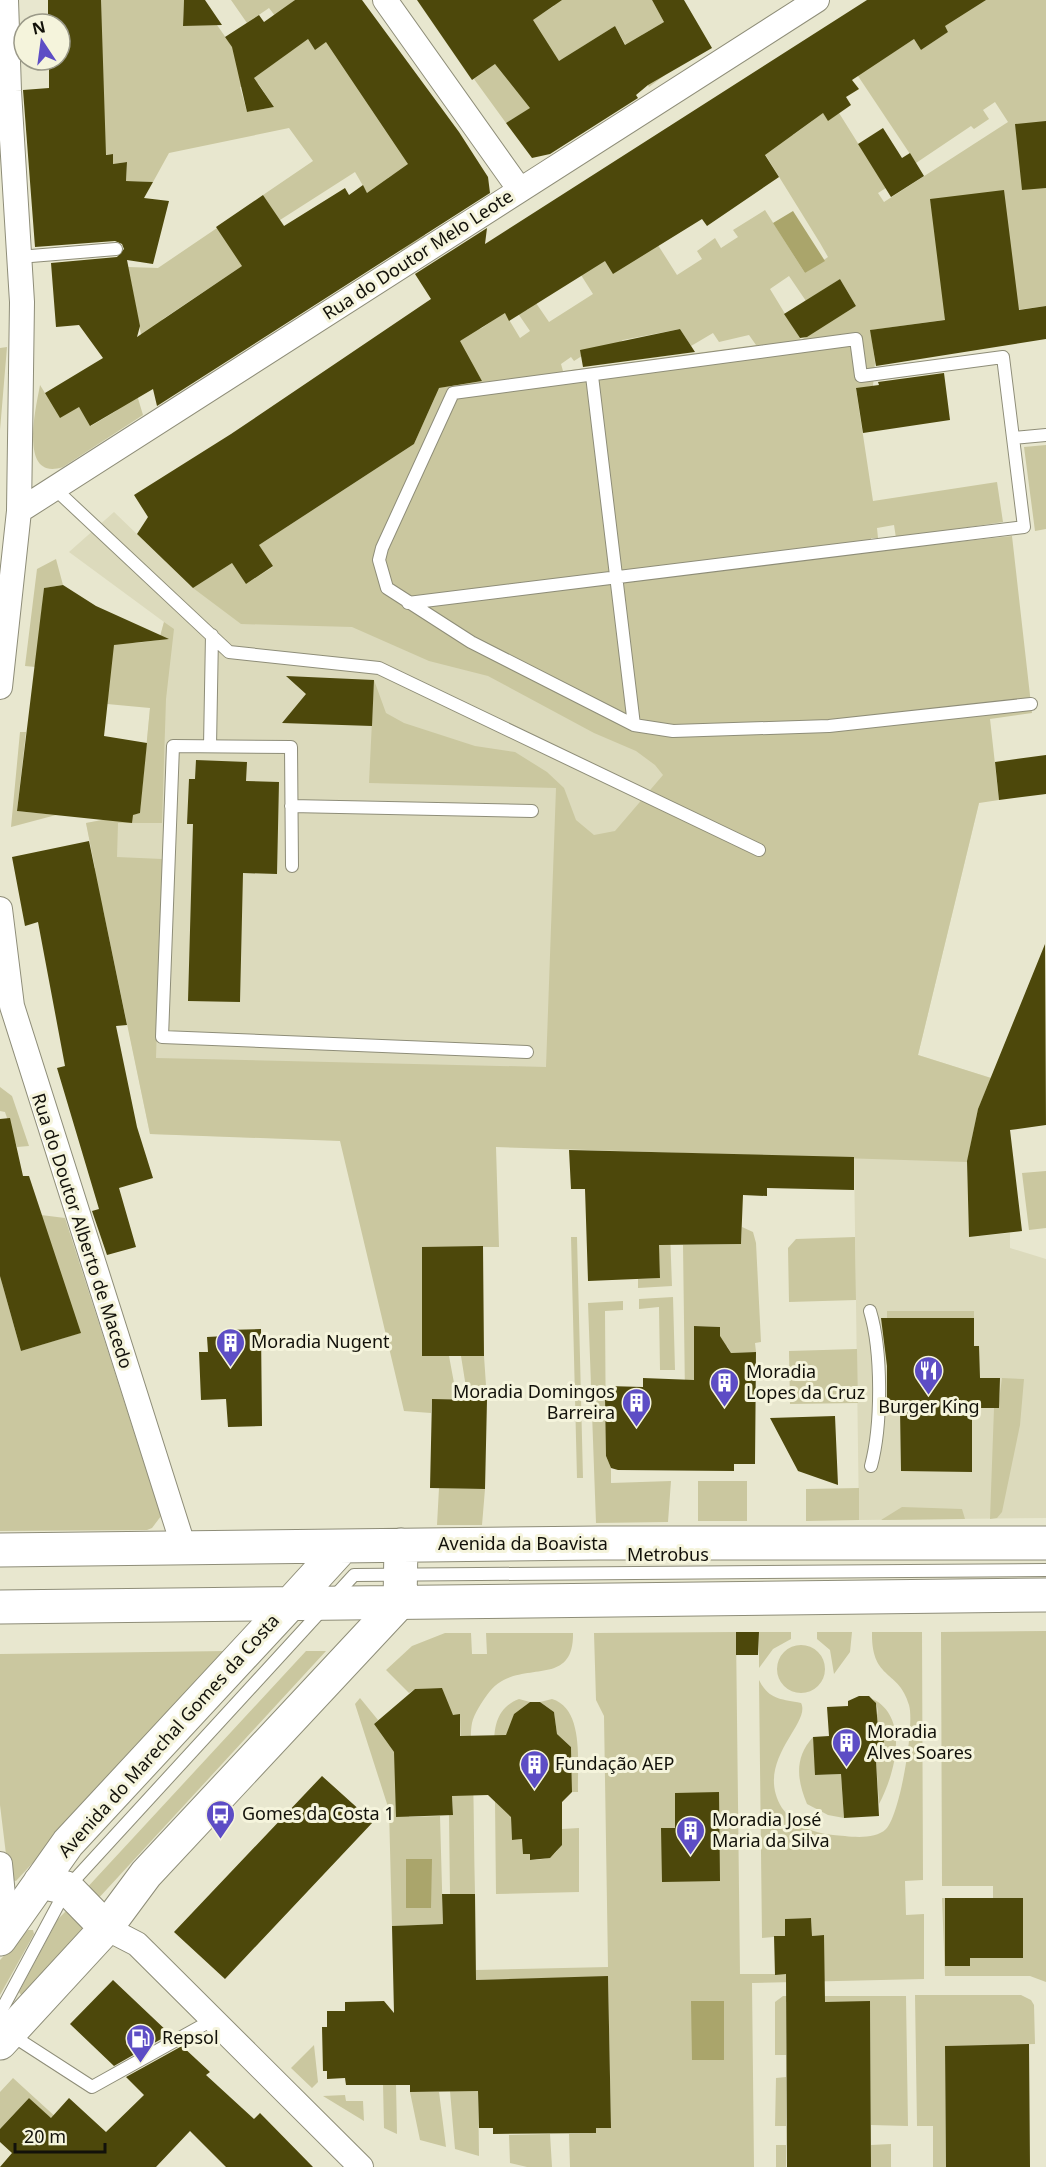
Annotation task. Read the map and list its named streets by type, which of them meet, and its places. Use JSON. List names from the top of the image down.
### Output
{
  "streets": {
    "main road": ["Avenida da Boavista", "Avenida do Marechal Gomes da Costa"],
    "street": ["Rua do Doutor Melo Leote", "Rua do Doutor Alberto de Macedo"],
    "lane": ["Metrobus"]
  },
  "crossings": [
    ["Rua do Doutor Alberto de Macedo", "Avenida da Boavista"],
    ["Avenida da Boavista", "Metrobus"],
    ["Avenida da Boavista", "Avenida do Marechal Gomes da Costa"]
  ],
  "places": {
    "building": [
      "Moradia Nugent",
      "Moradia Lopes da Cruz",
      "Moradia Domingos Barreira",
      "Moradia Alves Soares",
      "Fundação AEP",
      "Moradia José Maria da Silva"
    ],
    "restaurant": ["Burger King"],
    "bus stop": ["Gomes da Costa 1"],
    "fuel station": ["Repsol"]
  },
  "scale_bar": "20 m",
  "north": "top"
}
